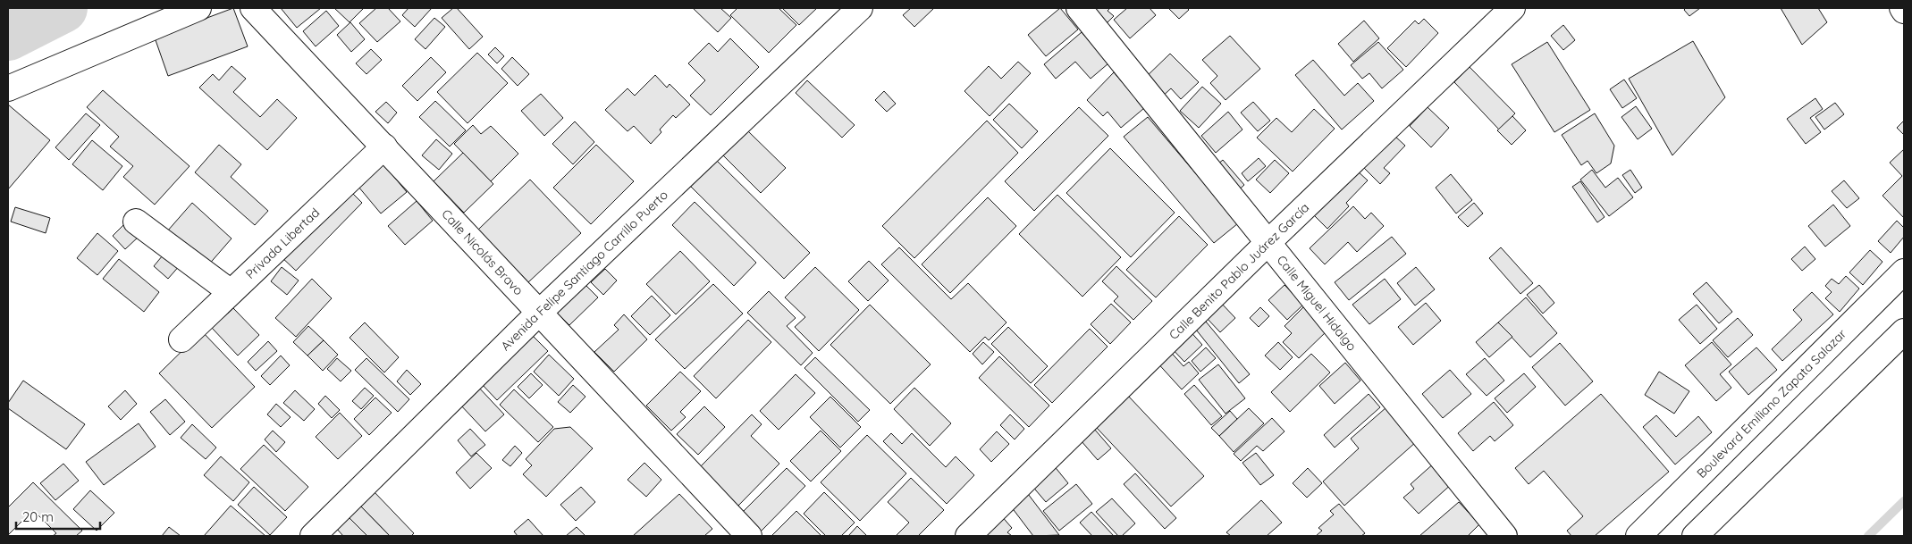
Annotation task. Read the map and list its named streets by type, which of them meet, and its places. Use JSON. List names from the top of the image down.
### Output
{
  "streets": {
    "street": [
      "Privada Libertad",
      "Calle Nicolás Bravo",
      "Avenida Felipe Santiago Carrillo Puerto",
      "Calle Benito Pablo Juárez García",
      "Calle Miguel Hidalgo",
      "Boulevard Emiliano Zapata Salazar"
    ]
  },
  "crossings": [
    ["Privada Libertad", "Calle Nicolás Bravo"],
    ["Calle Nicolás Bravo", "Avenida Felipe Santiago Carrillo Puerto"],
    ["Calle Benito Pablo Juárez García", "Calle Miguel Hidalgo"]
  ],
  "scale_bar": "20 m"
}
